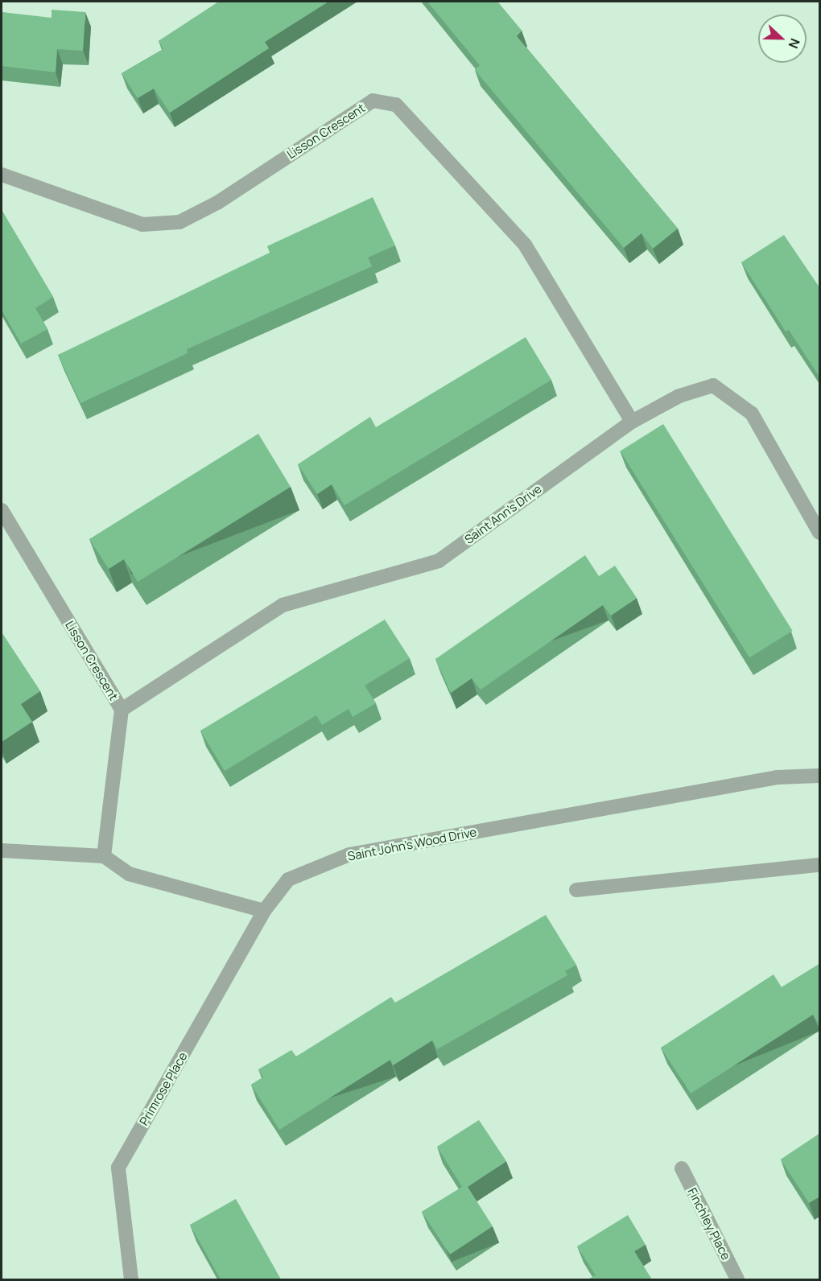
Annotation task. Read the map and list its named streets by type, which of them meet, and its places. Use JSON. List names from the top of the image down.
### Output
{
  "streets": {
    "street": [
      "Lisson Crescent",
      "Saint Ann's Drive",
      "Saint John's Wood Drive",
      "Primrose Place",
      "Finchley Place"
    ]
  },
  "crossings": [
    ["Lisson Crescent", "Saint Ann's Drive"],
    ["Saint John's Wood Drive", "Primrose Place"]
  ],
  "north": "right"
}
